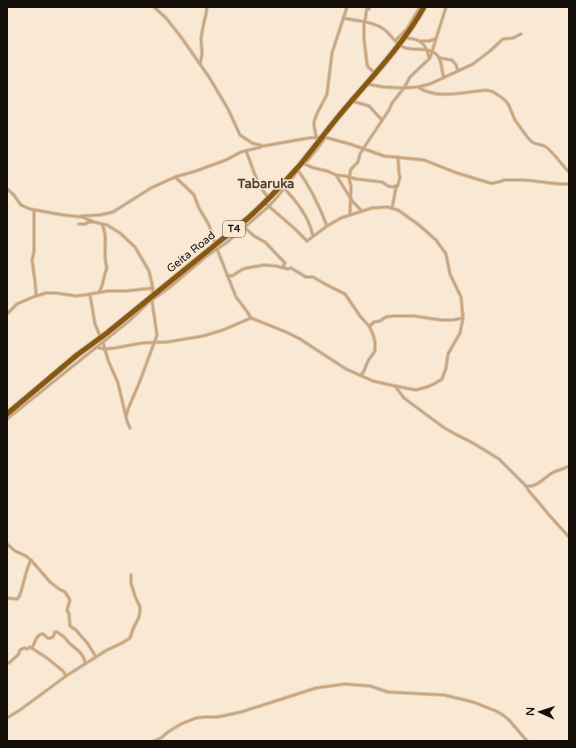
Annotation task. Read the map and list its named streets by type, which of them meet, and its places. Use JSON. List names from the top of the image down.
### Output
{
  "streets": {
    "highway": ["T4", "Geita Road"]
  },
  "districts": ["Tabaruka"],
  "north": "left"
}
